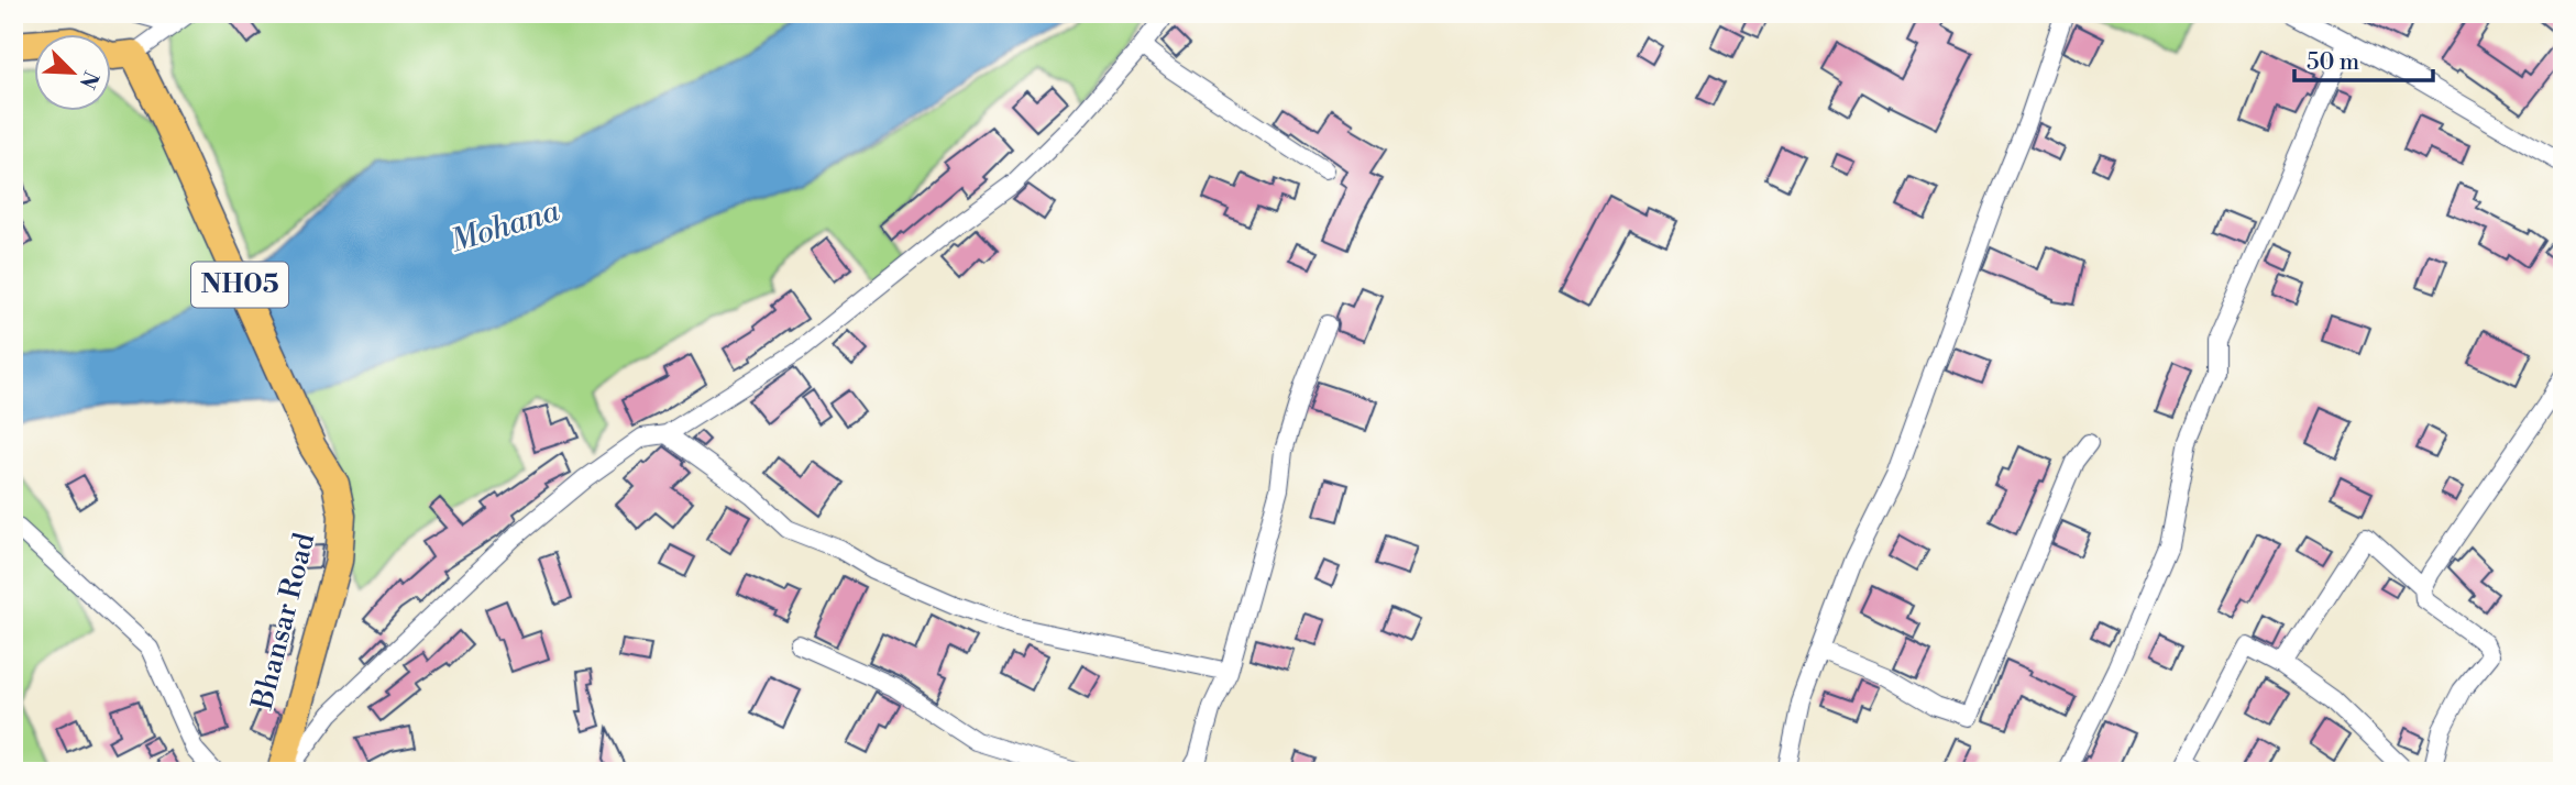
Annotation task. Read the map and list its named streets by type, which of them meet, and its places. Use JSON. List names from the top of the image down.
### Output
{
  "streets": {
    "main road": ["NH05", "Bhansar Road"]
  },
  "water": ["Mohana"],
  "scale_bar": "50 m",
  "north": "bottom right"
}
